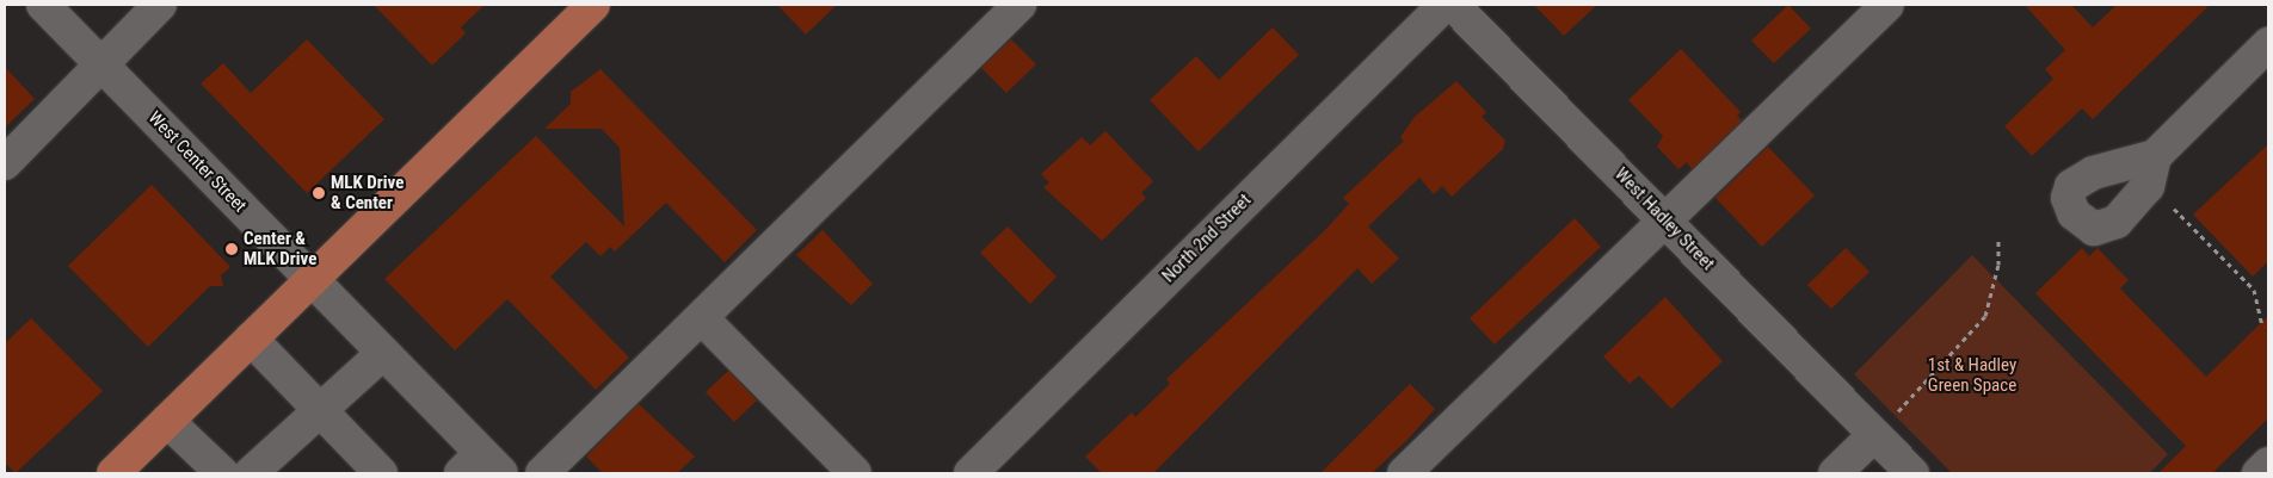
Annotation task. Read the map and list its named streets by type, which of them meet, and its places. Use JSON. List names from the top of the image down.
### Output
{
  "streets": {
    "street": ["West Center Street", "West Hadley Street", "North 2nd Street"]
  },
  "parks": ["1st & Hadley Green Space"],
  "places": ["MLK Drive & Center", "Center & MLK Drive"]
}
